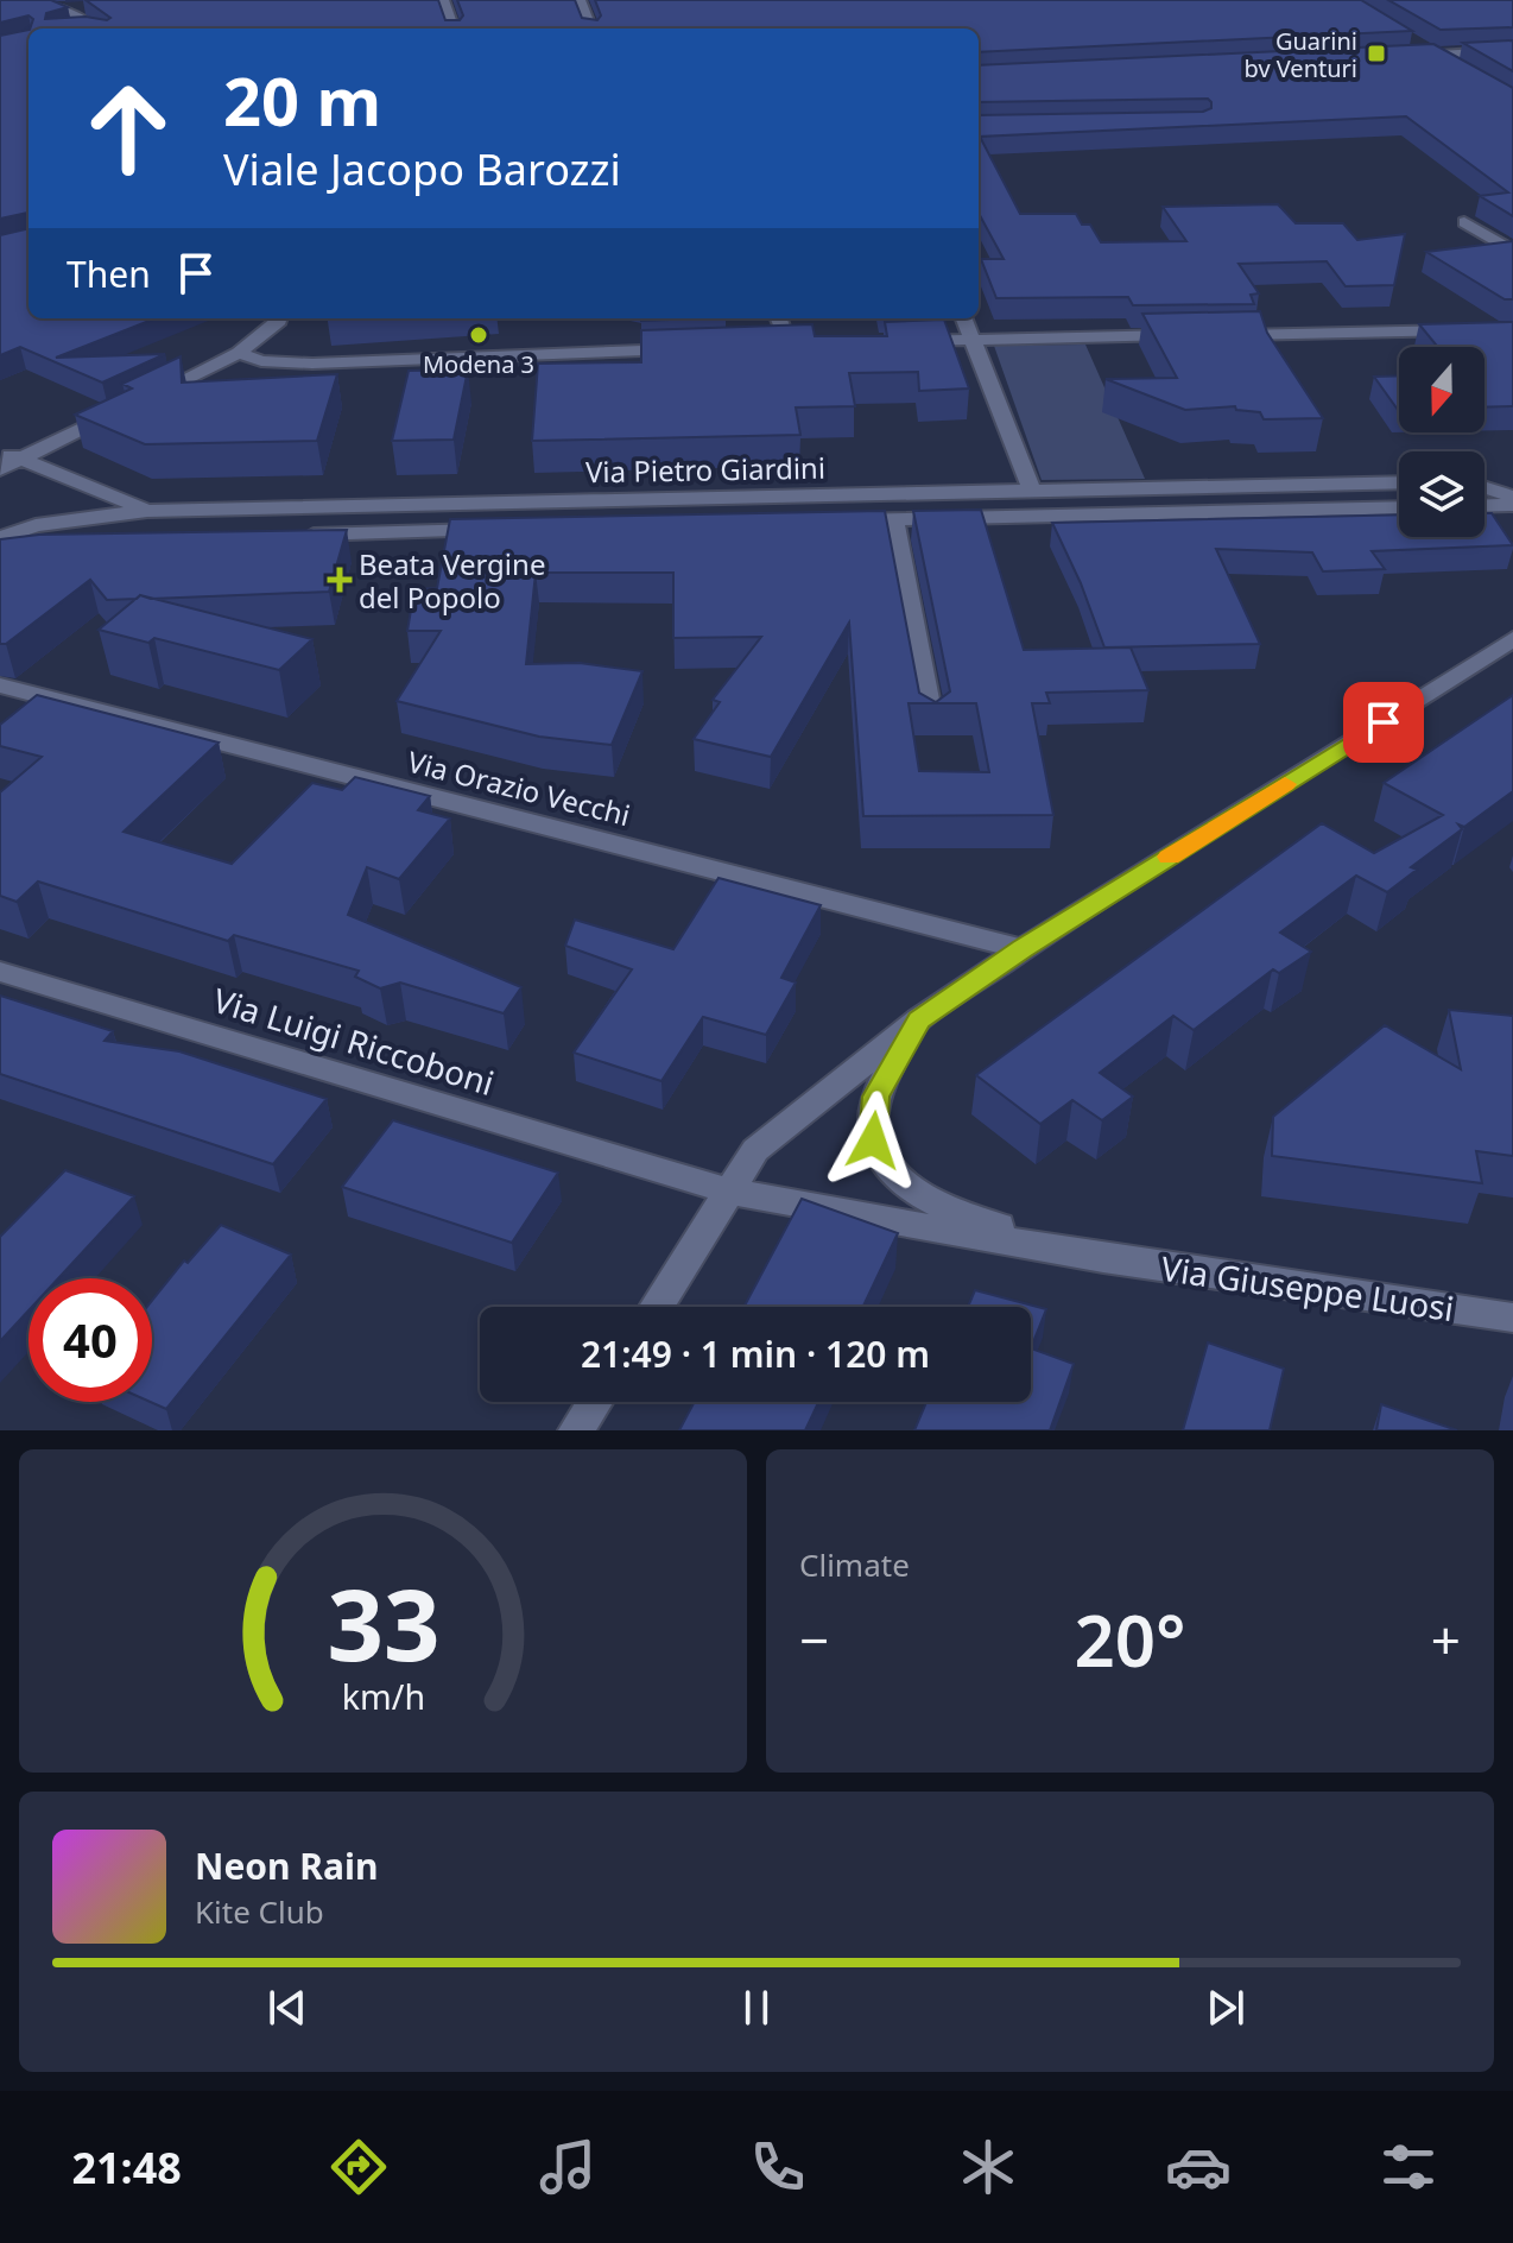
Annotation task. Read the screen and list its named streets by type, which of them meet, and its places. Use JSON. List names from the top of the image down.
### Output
{
  "streets": {
    "street": [
      "Via Pietro Giardini",
      "Via Orazio Vecchi",
      "Via Luigi Riccoboni",
      "Via Giuseppe Luosi"
    ]
  },
  "crossings": [
    ["Via Luigi Riccoboni", "Via Giuseppe Luosi"]
  ],
  "places": {
    "transit": ["Guarini bv Venturi"],
    "other": ["Modena 3"],
    "health": ["Beata Vergine del Popolo"]
  },
  "north": "bottom",
  "page": {
    "turn": ["20 m", "Viale Jacopo Barozzi"],
    "then": "Then",
    "limit": "40",
    "trip": "21:49 · 1 min · 120 m",
    "tile": "Climate",
    "heat": ["−", "20°", "+"],
    "song": ["Neon Rain", "Kite Club"],
    "tabs": "21:48",
    "gauge": ["33", "km/h"]
  }
}
